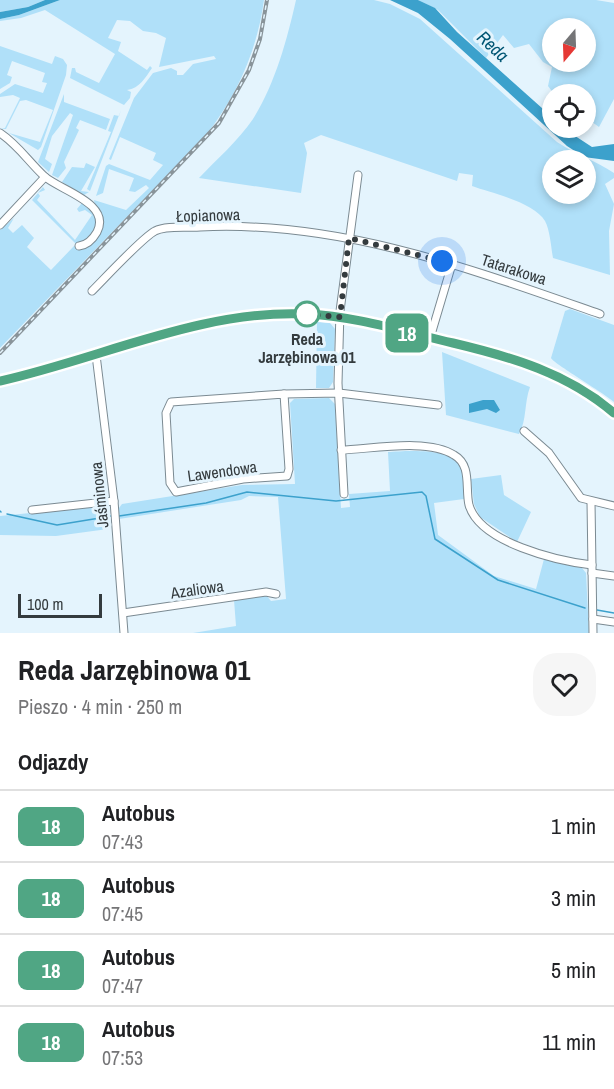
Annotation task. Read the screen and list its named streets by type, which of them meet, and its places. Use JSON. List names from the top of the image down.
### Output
{
  "streets": {
    "street": [
      "Łopianowa",
      "Tatarakowa",
      "Lawendowa",
      "Jaśminowa",
      "Azaliowa"
    ]
  },
  "crossings": [
    ["Łopianowa", "Tatarakowa"],
    ["Jaśminowa", "Azaliowa"]
  ],
  "water": ["Reda"],
  "places": ["Reda Jarzębinowa 01"],
  "lines": ["bus line 18"],
  "scale_bar": "100 m",
  "north": "bottom",
  "page": {
    "on_map": "18",
    "scale": "100 m",
    "heading": [
      ["Reda Jarzębinowa 01", "Pieszo · 4 min · 250 m"],
      "Odjazdy"
    ],
    "list": [
      {
        "mark": "18",
        "name": "Autobus",
        "note": "07:43",
        "value": "1 min"
      },
      {
        "mark": "18",
        "name": "Autobus",
        "note": "07:45",
        "value": "3 min"
      },
      {
        "mark": "18",
        "name": "Autobus",
        "note": "07:47",
        "value": "5 min"
      },
      {
        "mark": "18",
        "name": "Autobus",
        "note": "07:53",
        "value": "11 min"
      }
    ]
  }
}
